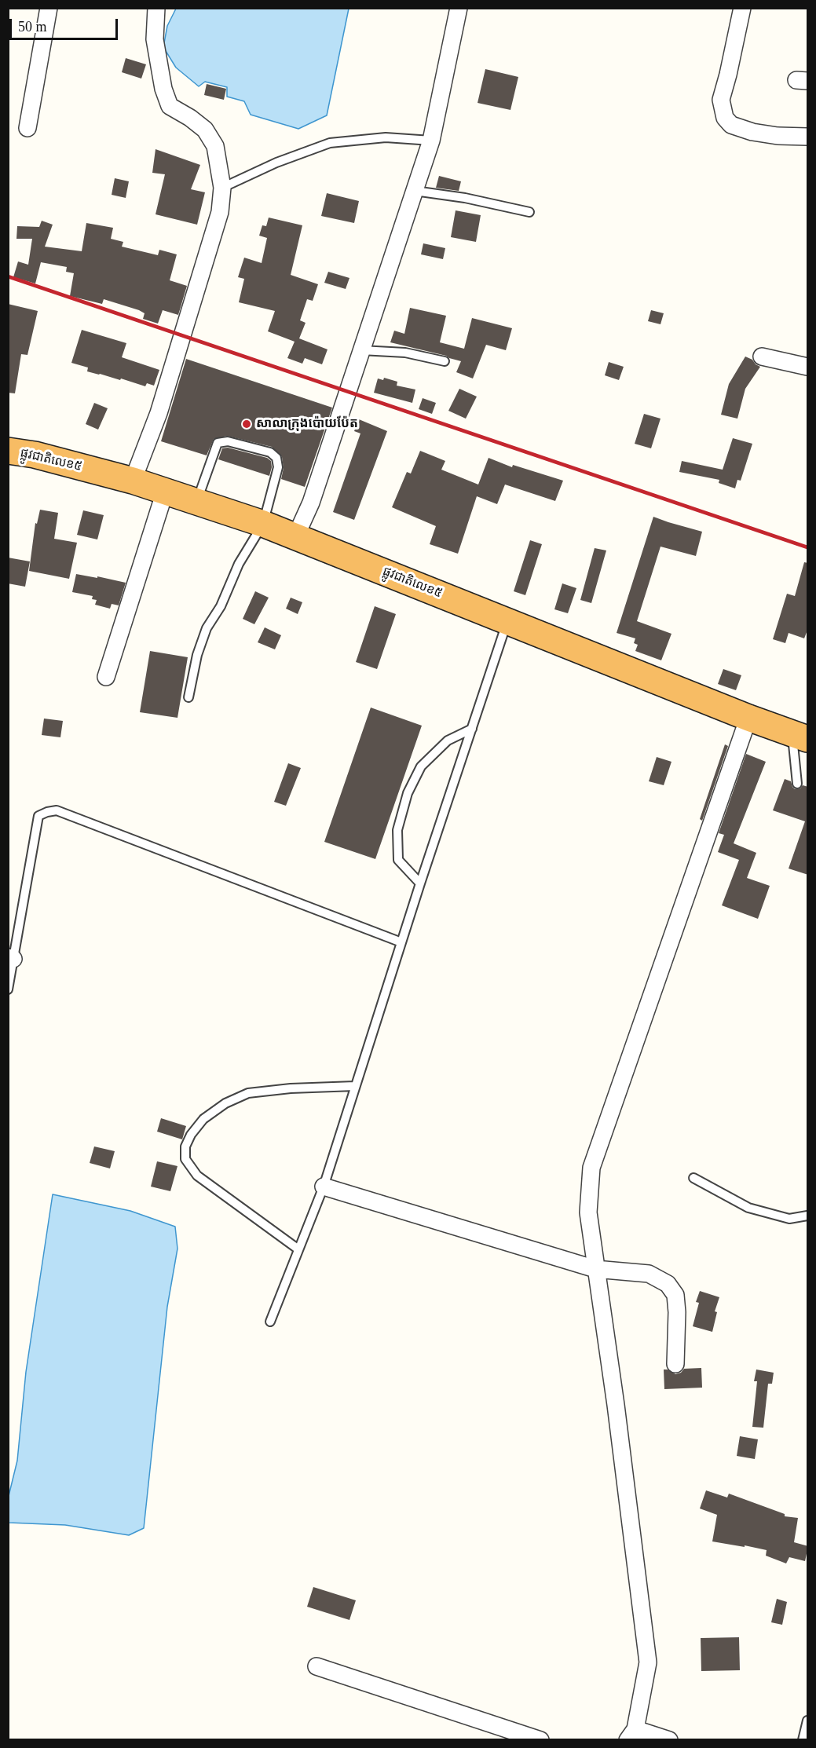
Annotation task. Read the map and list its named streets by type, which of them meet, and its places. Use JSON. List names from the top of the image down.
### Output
{
  "streets": {
    "highway": ["ផ្លូវជាតិលេខ៥"]
  },
  "places": ["សាលាក្រុងប៉ោយប៉ែត"],
  "scale_bar": "50 m"
}
